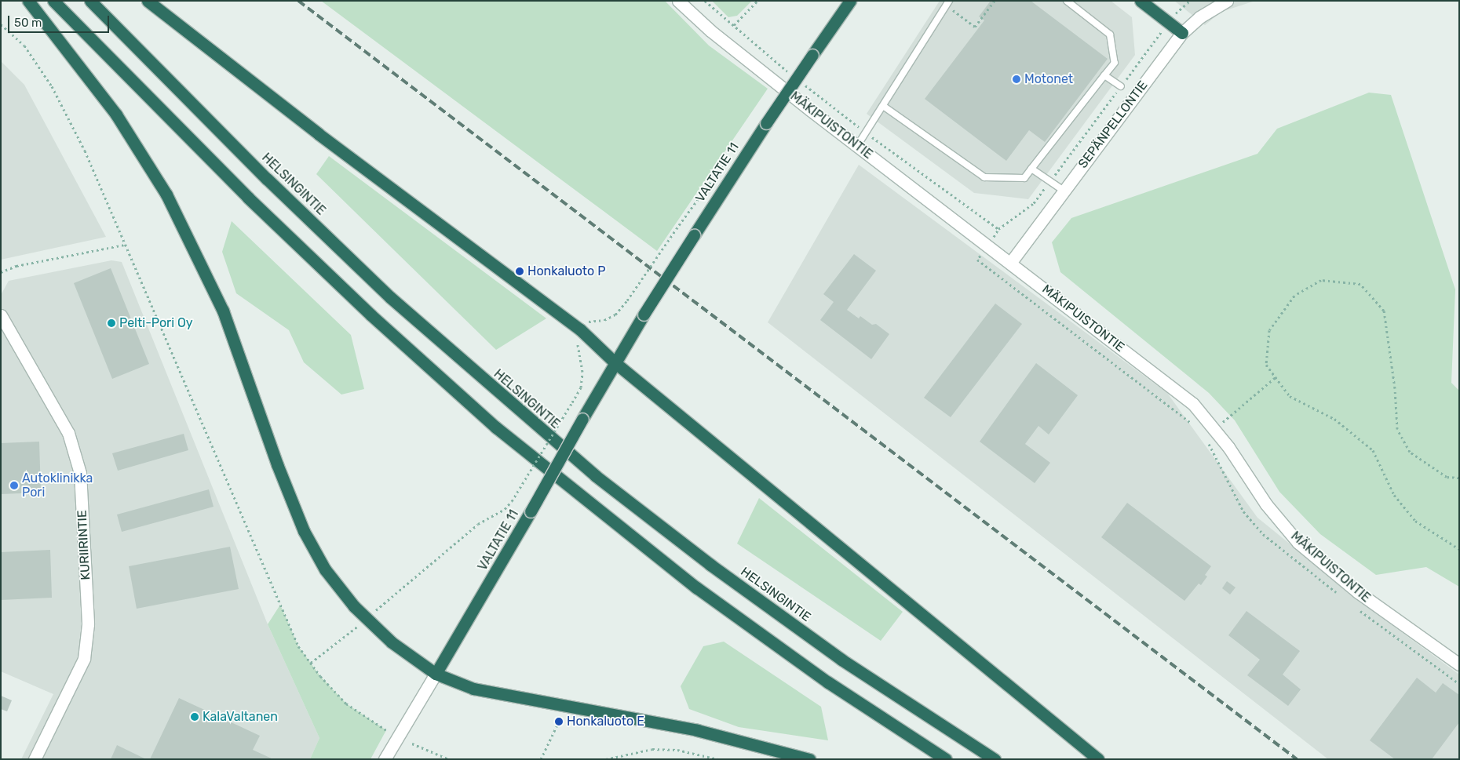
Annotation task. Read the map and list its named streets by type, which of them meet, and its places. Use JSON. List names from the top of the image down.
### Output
{
  "streets": {
    "highway": ["VALTATIE 11", "HELSINGINTIE"],
    "street": ["SEPÄNPELLONTIE", "MÄKIPUISTONTIE", "KURIIRINTIE"]
  },
  "crossings": [
    ["SEPÄNPELLONTIE", "MÄKIPUISTONTIE"]
  ],
  "places": [
    "Motonet",
    "Honkaluoto P",
    "Pelti-Pori Oy",
    "Autoklinikka Pori",
    "KalaValtanen",
    "Honkaluoto E"
  ],
  "scale_bar": "50 m"
}
